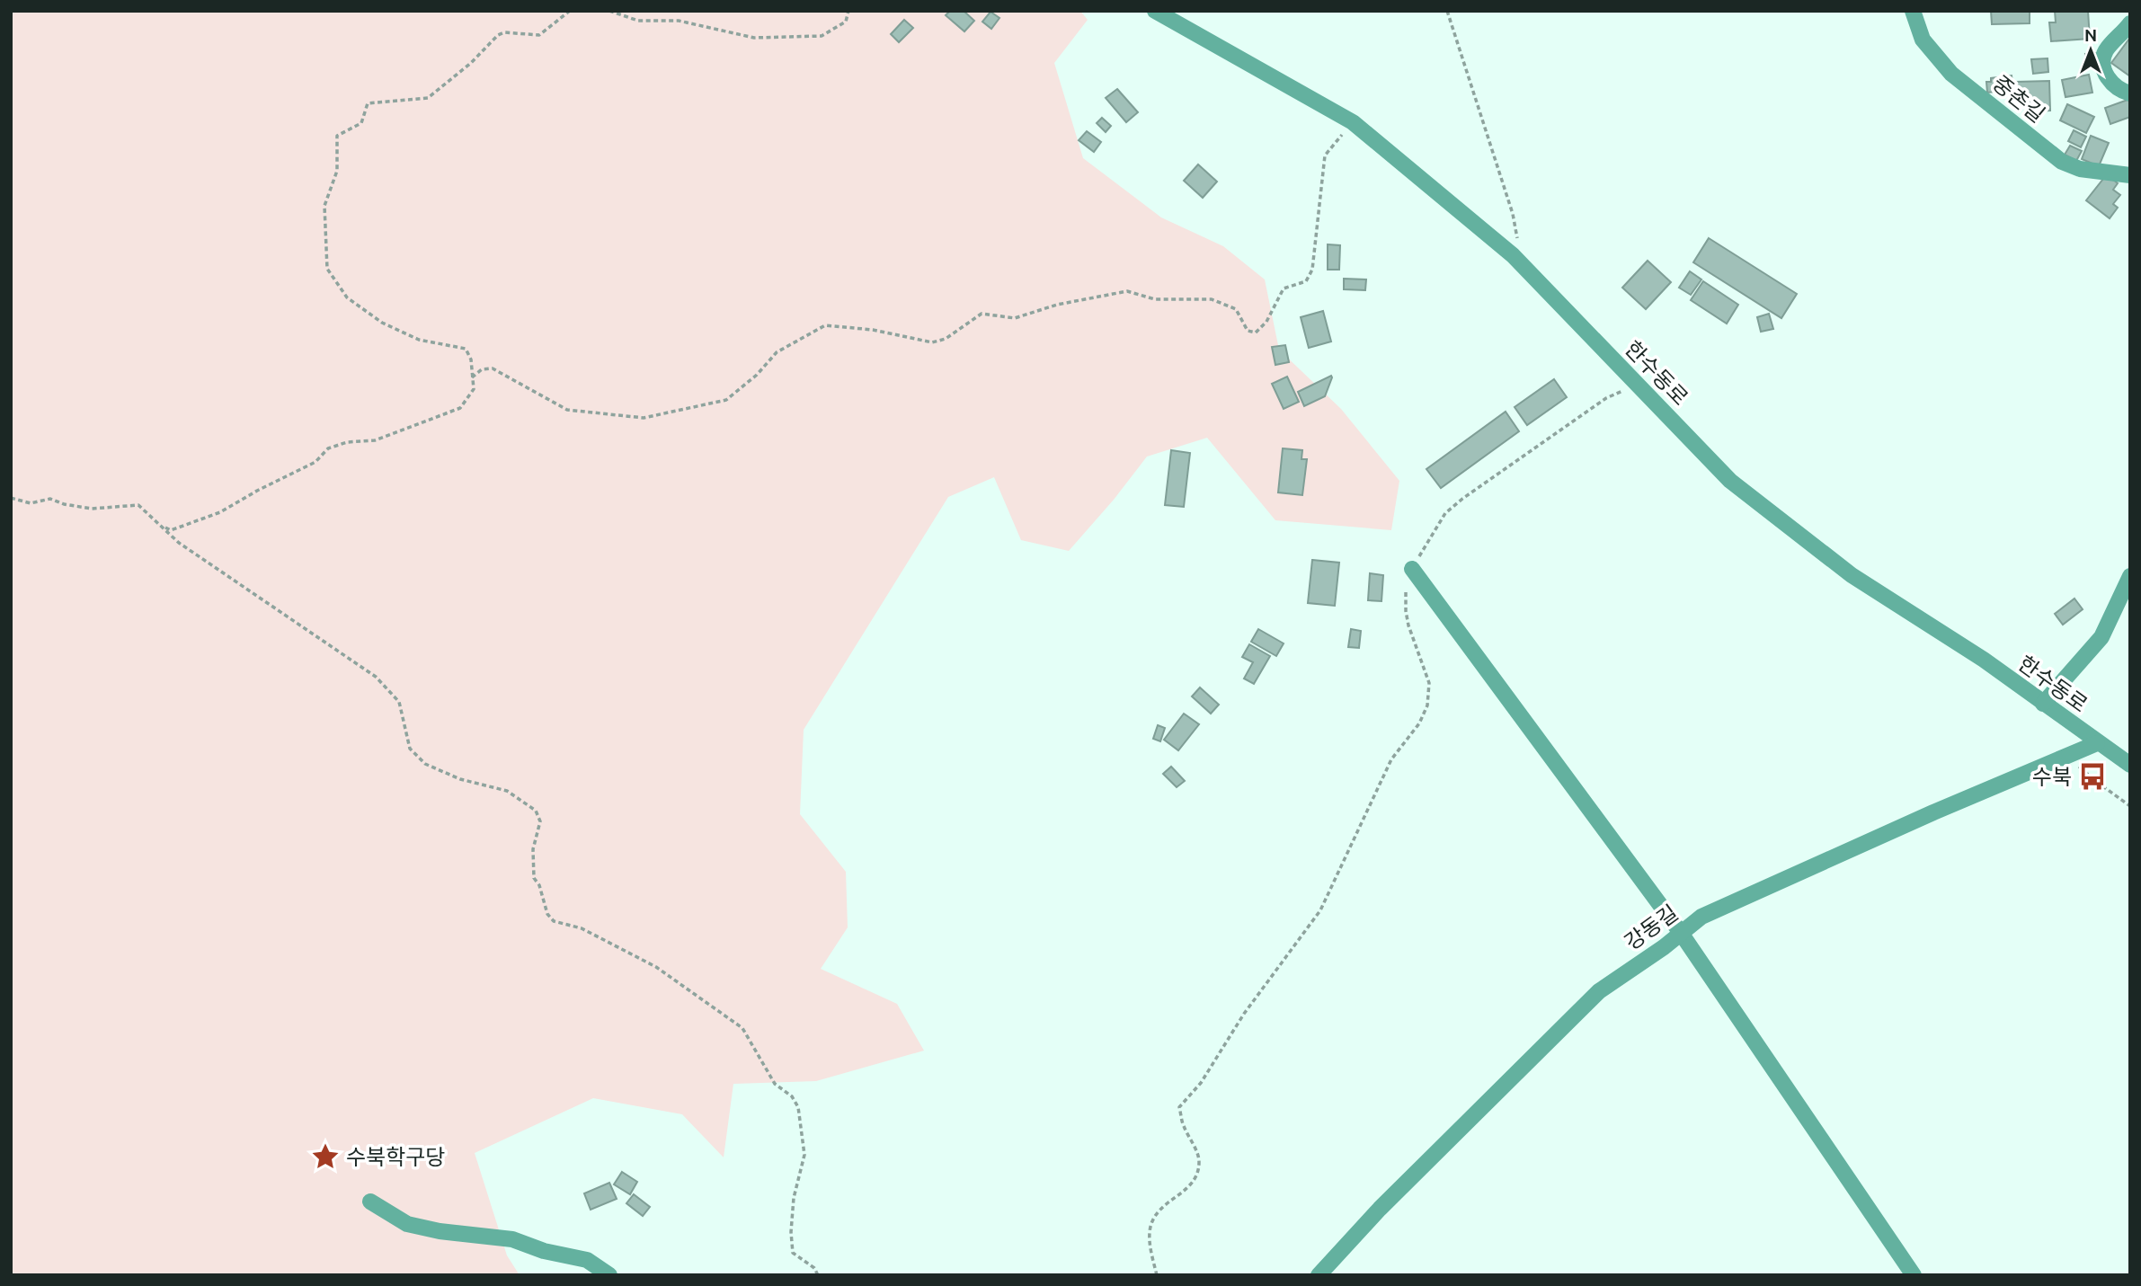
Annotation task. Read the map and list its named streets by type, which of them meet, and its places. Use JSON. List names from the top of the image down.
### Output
{
  "streets": {
    "street": ["중촌길", "한수동로", "강동길"]
  },
  "crossings": [
    ["한수동로", "강동길"]
  ],
  "places": {
    "bus stop": ["수북"],
    "place": ["수북학구당"]
  },
  "north": "top"
}
